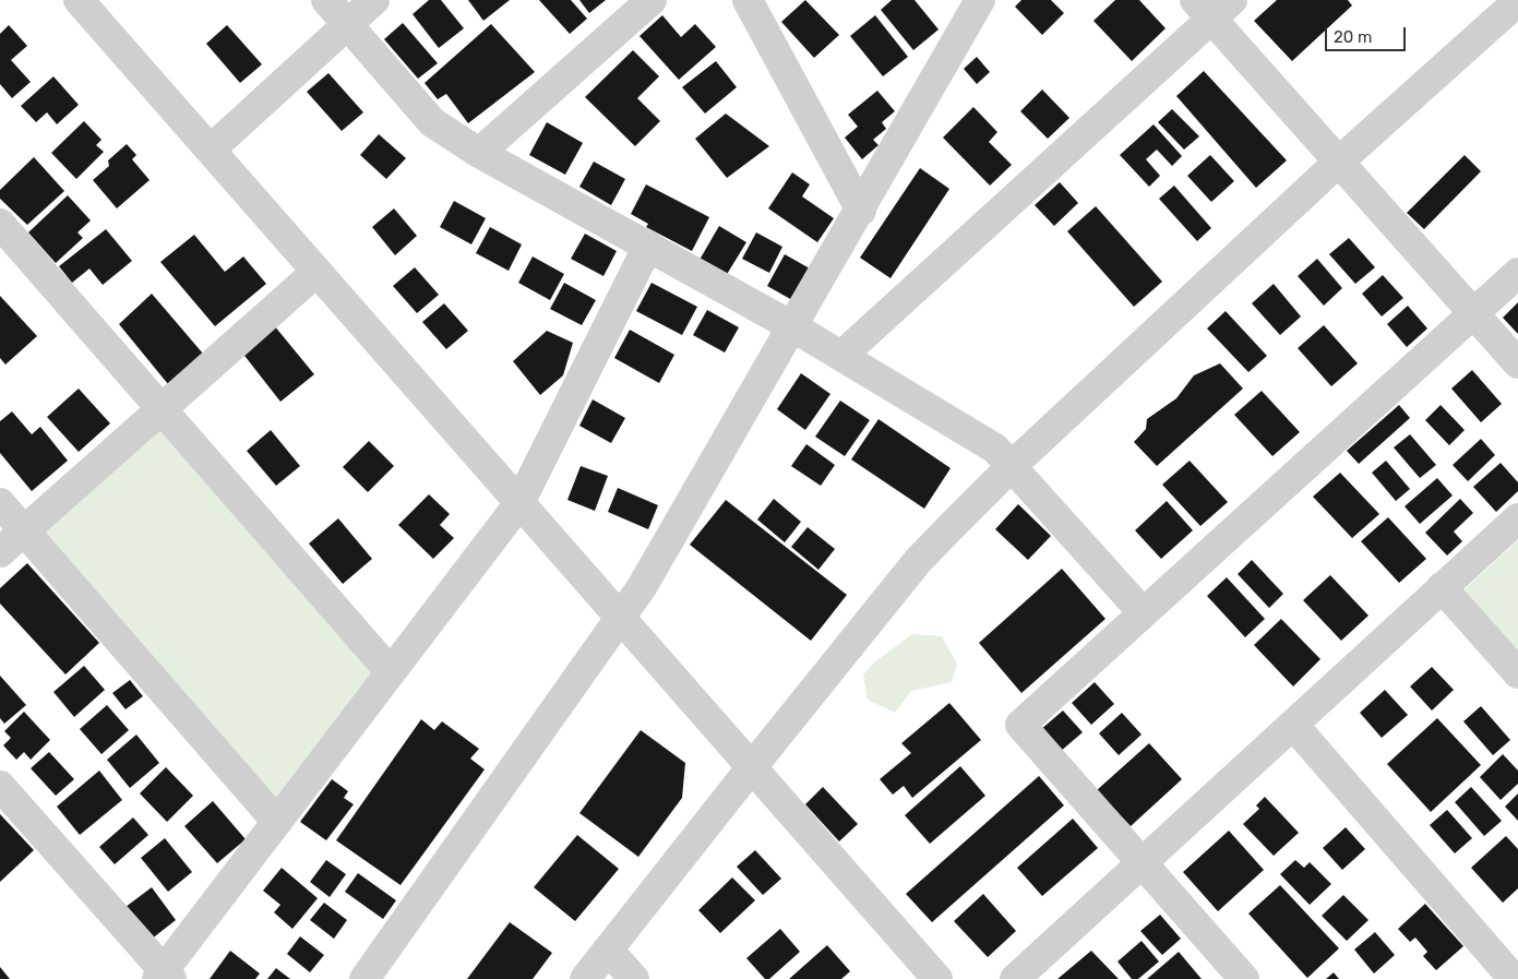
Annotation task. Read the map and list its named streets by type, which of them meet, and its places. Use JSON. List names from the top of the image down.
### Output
{
  "scale_bar": "20 m"
}
